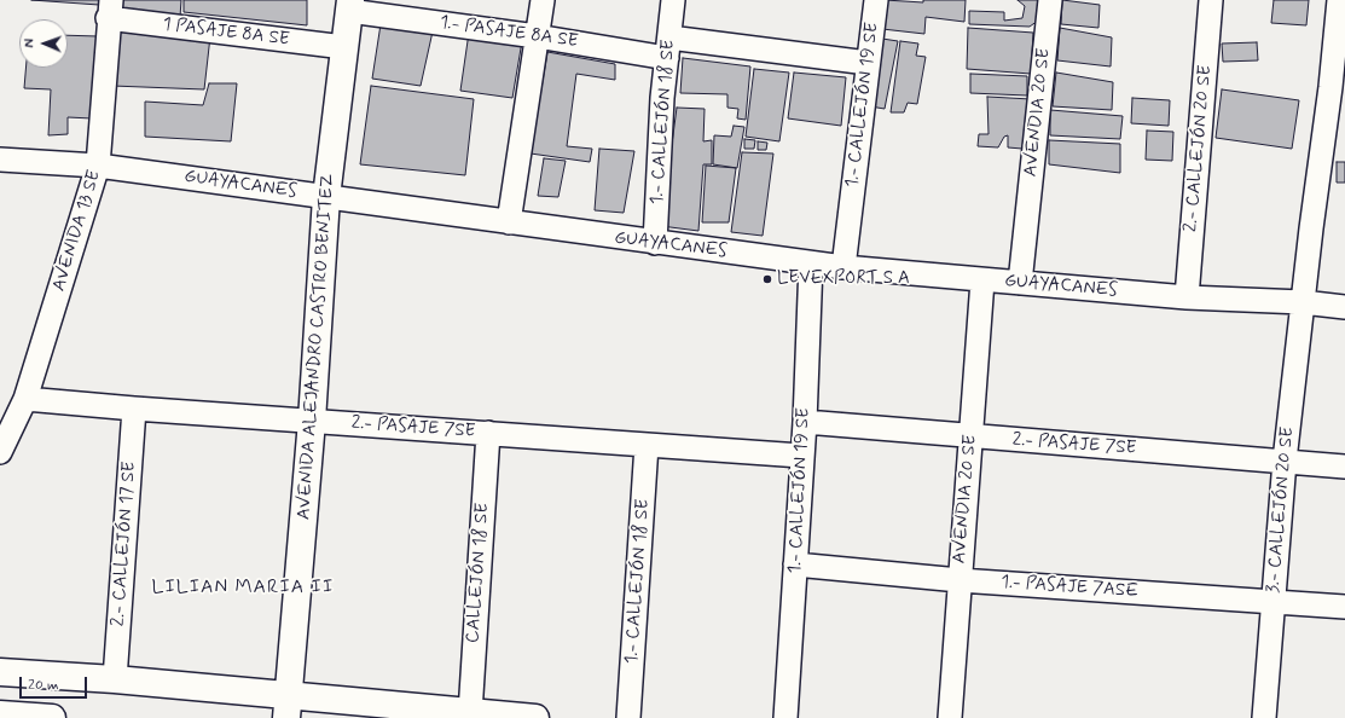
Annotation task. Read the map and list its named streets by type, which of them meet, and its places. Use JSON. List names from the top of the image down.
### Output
{
  "streets": {
    "main road": ["AVENIDA ALEJANDRO CASTRO BENITEZ"],
    "street": [
      "1 PASAJE 8A SE",
      "1.- PASAJE 8A SE",
      "1.- CALLEJÓN 19 SE",
      "AVENDIA 20 SE",
      "1.- CALLEJÓN 18 SE",
      "2.- CALLEJÓN 20 SE",
      "GUAYACANES",
      "AVENIDA 13 SE",
      "2.- PASAJE 7SE",
      "3.- CALLEJÓN 20 SE",
      "2.- CALLEJÓN 17 SE",
      "CALLEJÓN 18 SE",
      "1.- PASAJE 7ASE"
    ]
  },
  "crossings": [
    ["1 PASAJE 8A SE", "AVENIDA 13 SE"],
    ["1 PASAJE 8A SE", "AVENIDA ALEJANDRO CASTRO BENITEZ"],
    ["1.- PASAJE 8A SE", "1.- CALLEJÓN 19 SE"],
    ["1.- PASAJE 8A SE", "1.- CALLEJÓN 18 SE"],
    ["1.- PASAJE 8A SE", "AVENIDA ALEJANDRO CASTRO BENITEZ"],
    ["1.- CALLEJÓN 19 SE", "GUAYACANES"],
    ["1.- CALLEJÓN 19 SE", "2.- PASAJE 7SE"],
    ["1.- CALLEJÓN 19 SE", "1.- PASAJE 7ASE"],
    ["AVENDIA 20 SE", "GUAYACANES"],
    ["AVENDIA 20 SE", "2.- PASAJE 7SE"],
    ["AVENDIA 20 SE", "1.- PASAJE 7ASE"],
    ["1.- CALLEJÓN 18 SE", "GUAYACANES"],
    ["1.- CALLEJÓN 18 SE", "2.- PASAJE 7SE"],
    ["2.- CALLEJÓN 20 SE", "GUAYACANES"],
    ["GUAYACANES", "AVENIDA 13 SE"],
    ["GUAYACANES", "AVENIDA ALEJANDRO CASTRO BENITEZ"],
    ["GUAYACANES", "3.- CALLEJÓN 20 SE"],
    ["AVENIDA 13 SE", "2.- PASAJE 7SE"],
    ["AVENIDA ALEJANDRO CASTRO BENITEZ", "2.- PASAJE 7SE"],
    ["2.- PASAJE 7SE", "3.- CALLEJÓN 20 SE"],
    ["2.- PASAJE 7SE", "2.- CALLEJÓN 17 SE"],
    ["2.- PASAJE 7SE", "CALLEJÓN 18 SE"],
    ["3.- CALLEJÓN 20 SE", "1.- PASAJE 7ASE"]
  ],
  "districts": ["LILIAN MARIA II"],
  "places": ["LEVEXPORT S A"],
  "scale_bar": "20 m",
  "north": "left"
}
